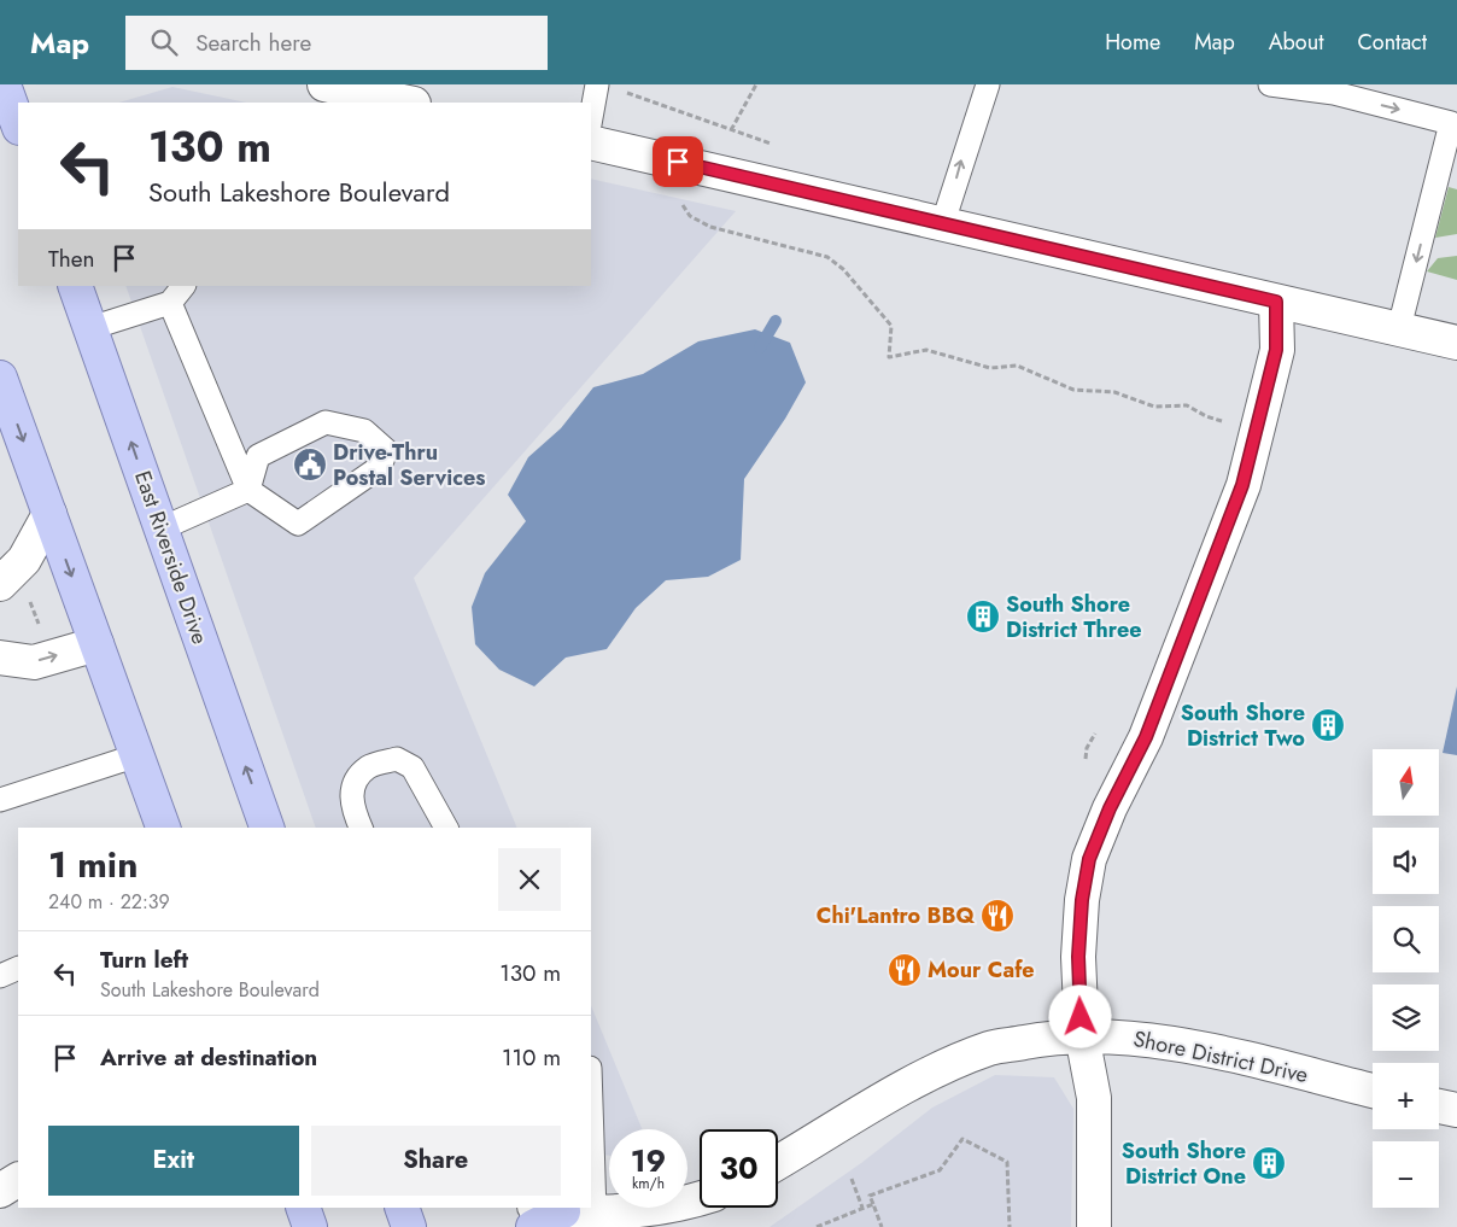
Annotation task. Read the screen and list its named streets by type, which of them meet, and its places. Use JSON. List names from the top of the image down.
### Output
{
  "streets": {
    "main road": ["East Riverside Drive"],
    "street": ["Shore District Drive"]
  },
  "places": {
    "public building": ["Drive-Thru Postal Services"],
    "building": ["South Shore District Three", "South Shore District Two", "South Shore District One"],
    "restaurant": ["Chi'Lantro BBQ", "Mour Cafe"]
  },
  "north": "top",
  "page": {
    "header": "Map",
    "search": "Search here",
    "nav": [
      "Home",
      "Map",
      "About",
      "Contact"
    ],
    "turn": ["130 m", "South Lakeshore Boulevard"],
    "then": "Then",
    "map_buttons": ["+", "−"],
    "heading": ["1 min", "240 m · 22:39"],
    "list": [
      {
        "name": "Turn left",
        "note": "South Lakeshore Boulevard",
        "value": "130 m"
      },
      {
        "name": "Arrive at destination",
        "value": "110 m"
      }
    ],
    "buttons": ["Exit", "Share"],
    "speed": "19 km/h",
    "limit": "30"
  }
}
